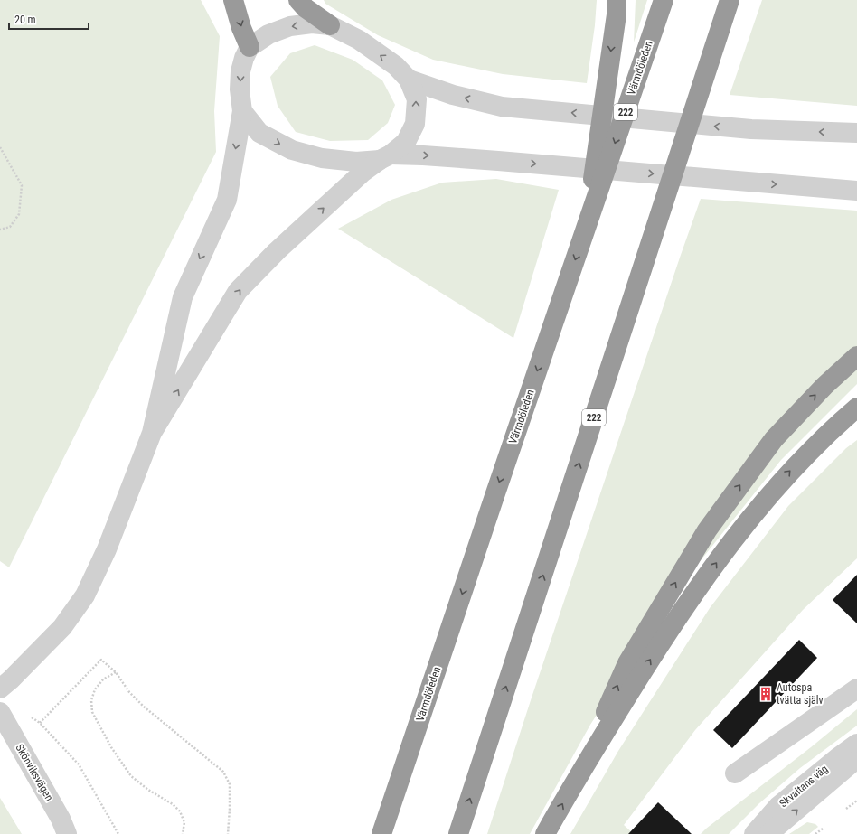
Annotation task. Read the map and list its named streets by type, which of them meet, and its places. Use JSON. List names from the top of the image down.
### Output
{
  "streets": {
    "highway": ["Värmdöleden", "222"],
    "street": ["Skönviksvägen", "Skvaltans väg"]
  },
  "places": {
    "building": ["Autospa tvätta själv"]
  },
  "scale_bar": "20 m"
}
